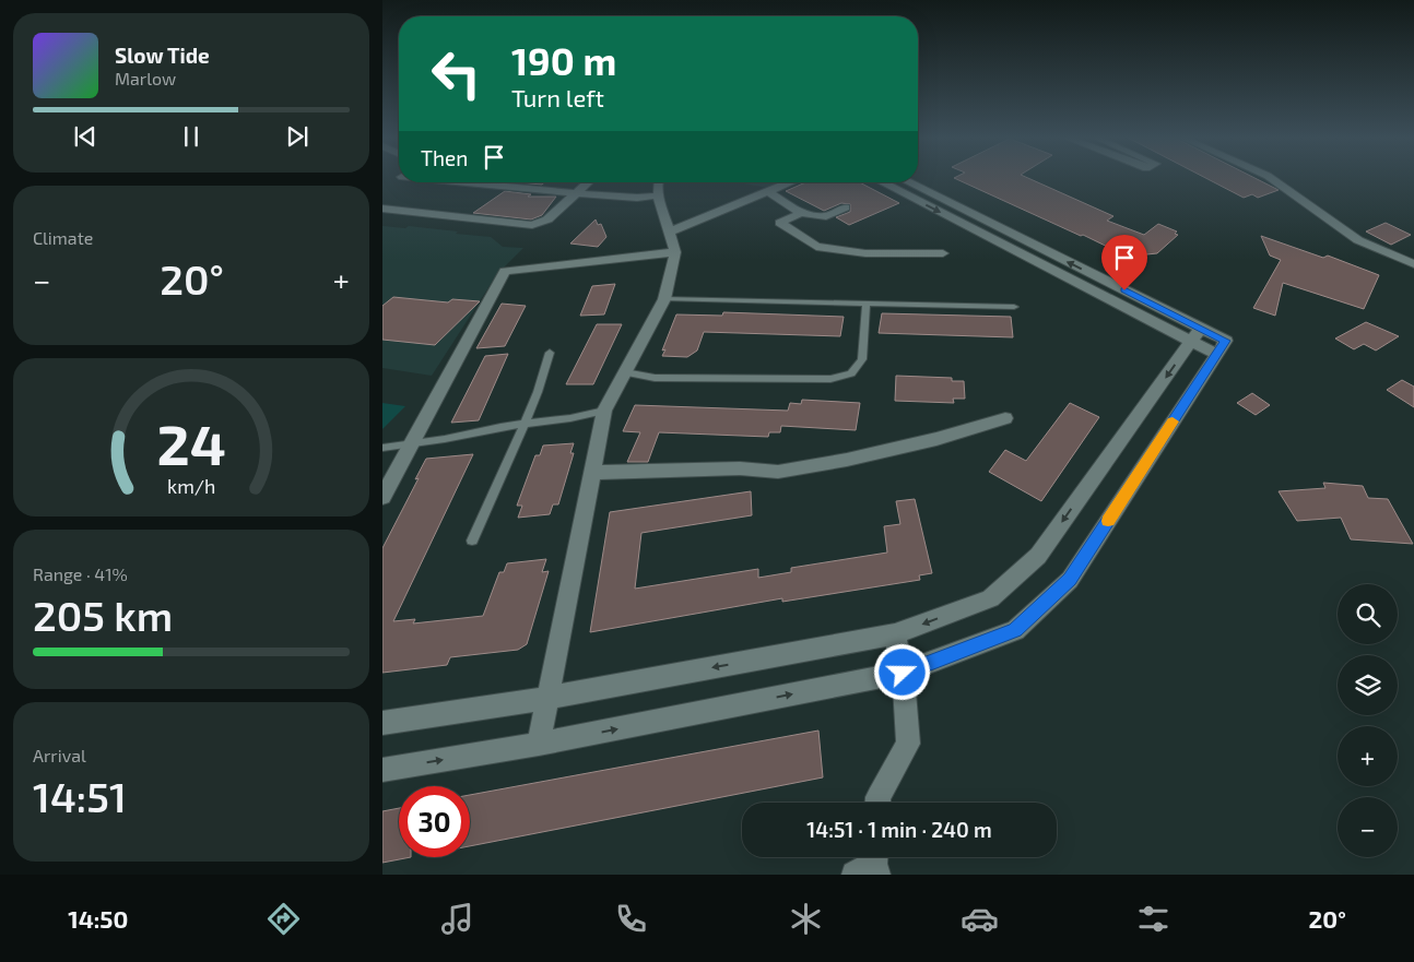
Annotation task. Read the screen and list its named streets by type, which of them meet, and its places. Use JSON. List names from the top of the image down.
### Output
{
  "page": {
    "turn": ["190 m", "Turn left"],
    "song": ["Slow Tide", "Marlow"],
    "then": "Then",
    "tile": [
      "Climate",
      ["Range · 41%", "205 km"],
      ["Arrival", "14:51"]
    ],
    "heat": ["−", "20°", "+"],
    "map_buttons": ["+", "−"],
    "limit": "30",
    "trip": "14:51 · 1 min · 240 m",
    "tabs": ["14:50", "20°"],
    "gauge": ["24", "km/h"]
  }
}
